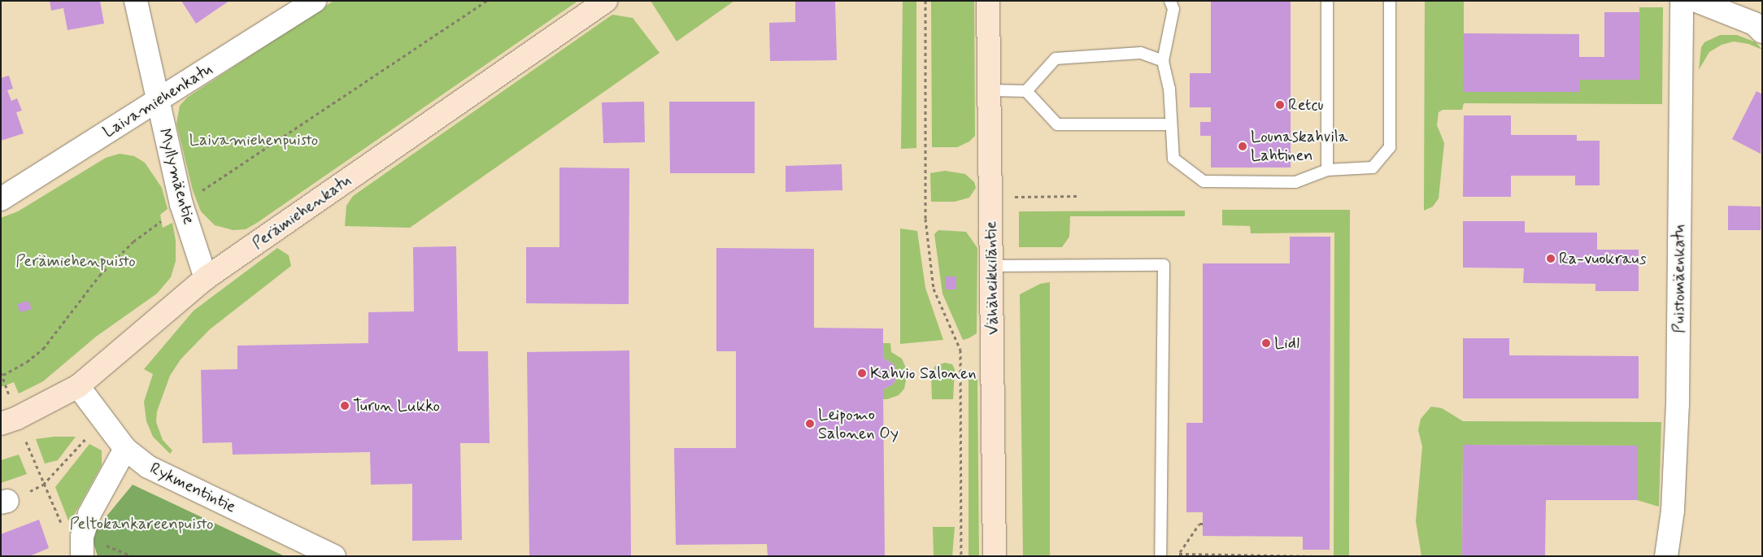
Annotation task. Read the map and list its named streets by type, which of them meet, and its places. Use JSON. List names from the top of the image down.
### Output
{
  "streets": {
    "street": [
      "Laivamiehenkatu",
      "Myllymäentie",
      "Perämiehenkatu",
      "Vähäheikkiläntie",
      "Puistomäenkatu",
      "Rykmentintie"
    ]
  },
  "crossings": [
    ["Laivamiehenkatu", "Myllymäentie"],
    ["Myllymäentie", "Perämiehenkatu"],
    ["Perämiehenkatu", "Rykmentintie"]
  ],
  "parks": ["Laivamiehenpuisto", "Perämiehenpuisto", "Peltokankareenpuisto"],
  "places": [
    "Retcu",
    "Lounaskahvila Lahtinen",
    "Ra-vuokraus",
    "Lidl",
    "Kahvio Salonen",
    "Turun Lukko",
    "Leipomo Salonen Oy"
  ]
}
